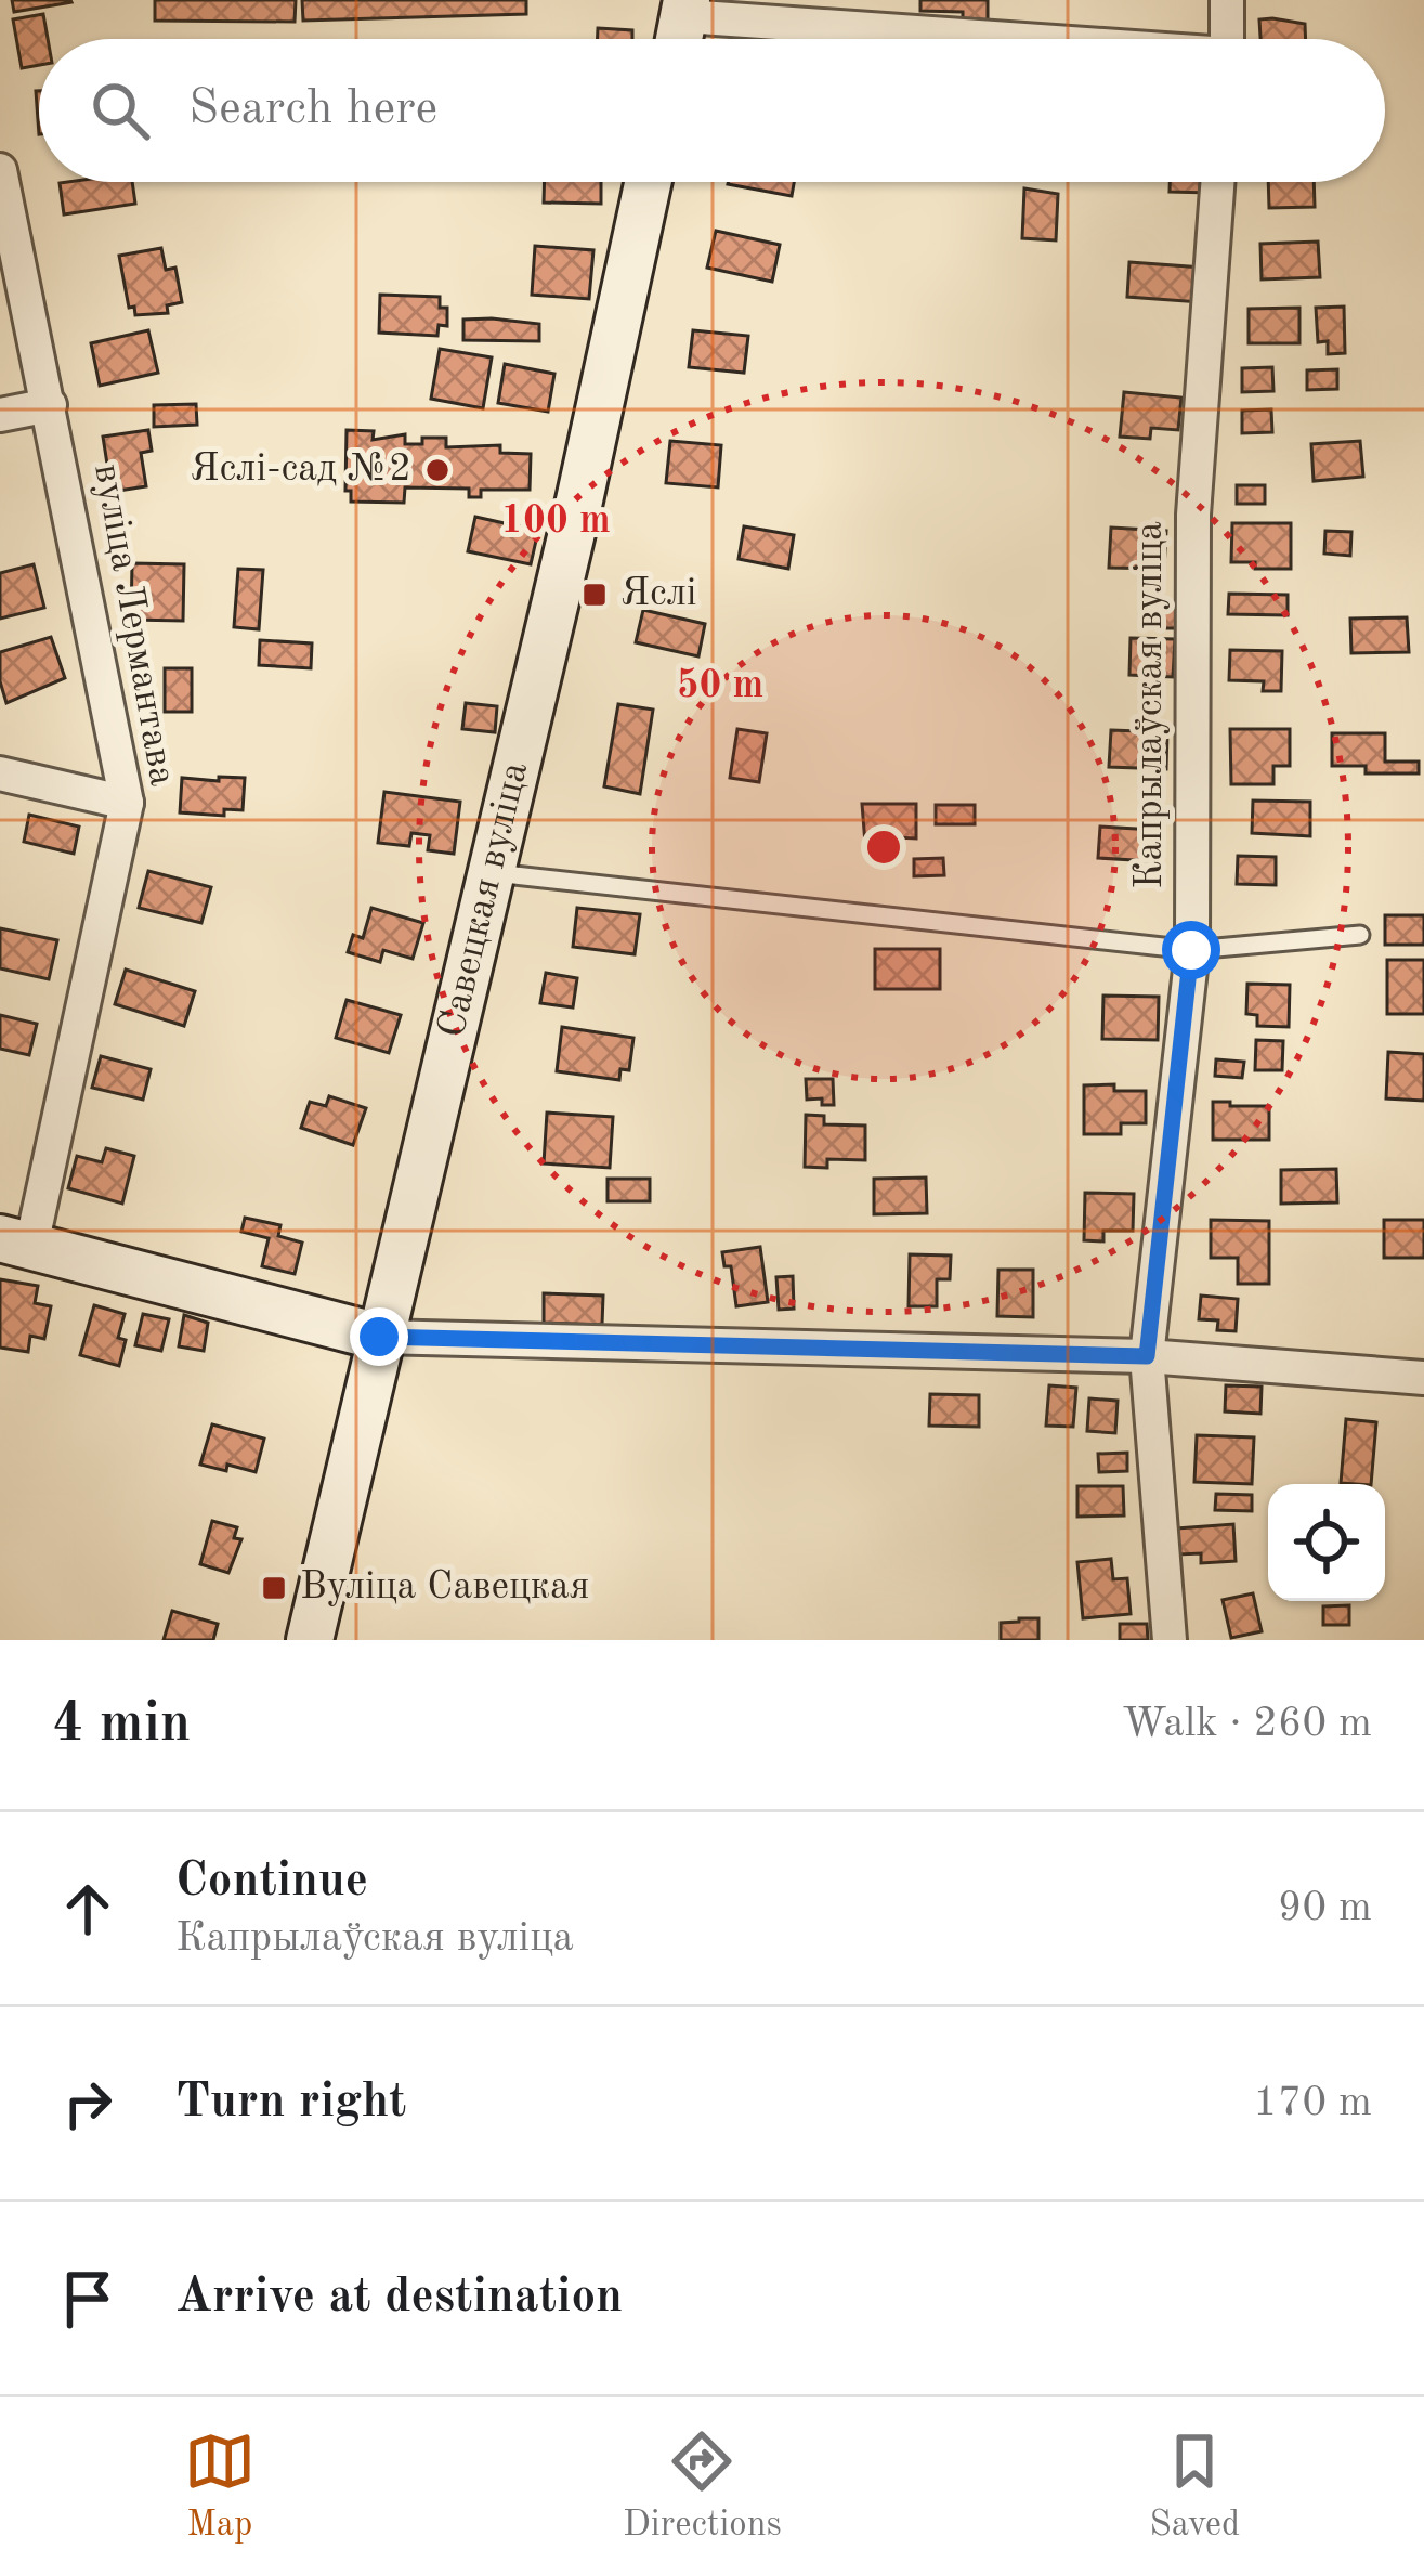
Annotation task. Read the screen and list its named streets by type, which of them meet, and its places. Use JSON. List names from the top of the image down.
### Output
{
  "streets": {
    "main road": ["Савецкая вуліца"],
    "street": ["вуліца Лермантава", "Капрылаўская вуліца"]
  },
  "places": {
    "other": ["Яслі-сад №2"],
    "transit": ["Яслі", "Вуліца Савецкая"]
  },
  "page": {
    "search": "Search here",
    "heading": ["4 min", "Walk · 260 m"],
    "list": [
      ["Continue", "Капрылаўская вуліца", "90 m"],
      ["Turn right", "170 m"],
      "Arrive at destination"
    ],
    "nav": ["Map", "Directions", "Saved"]
  },
  "rings": ["100 m", "50 m"]
}
